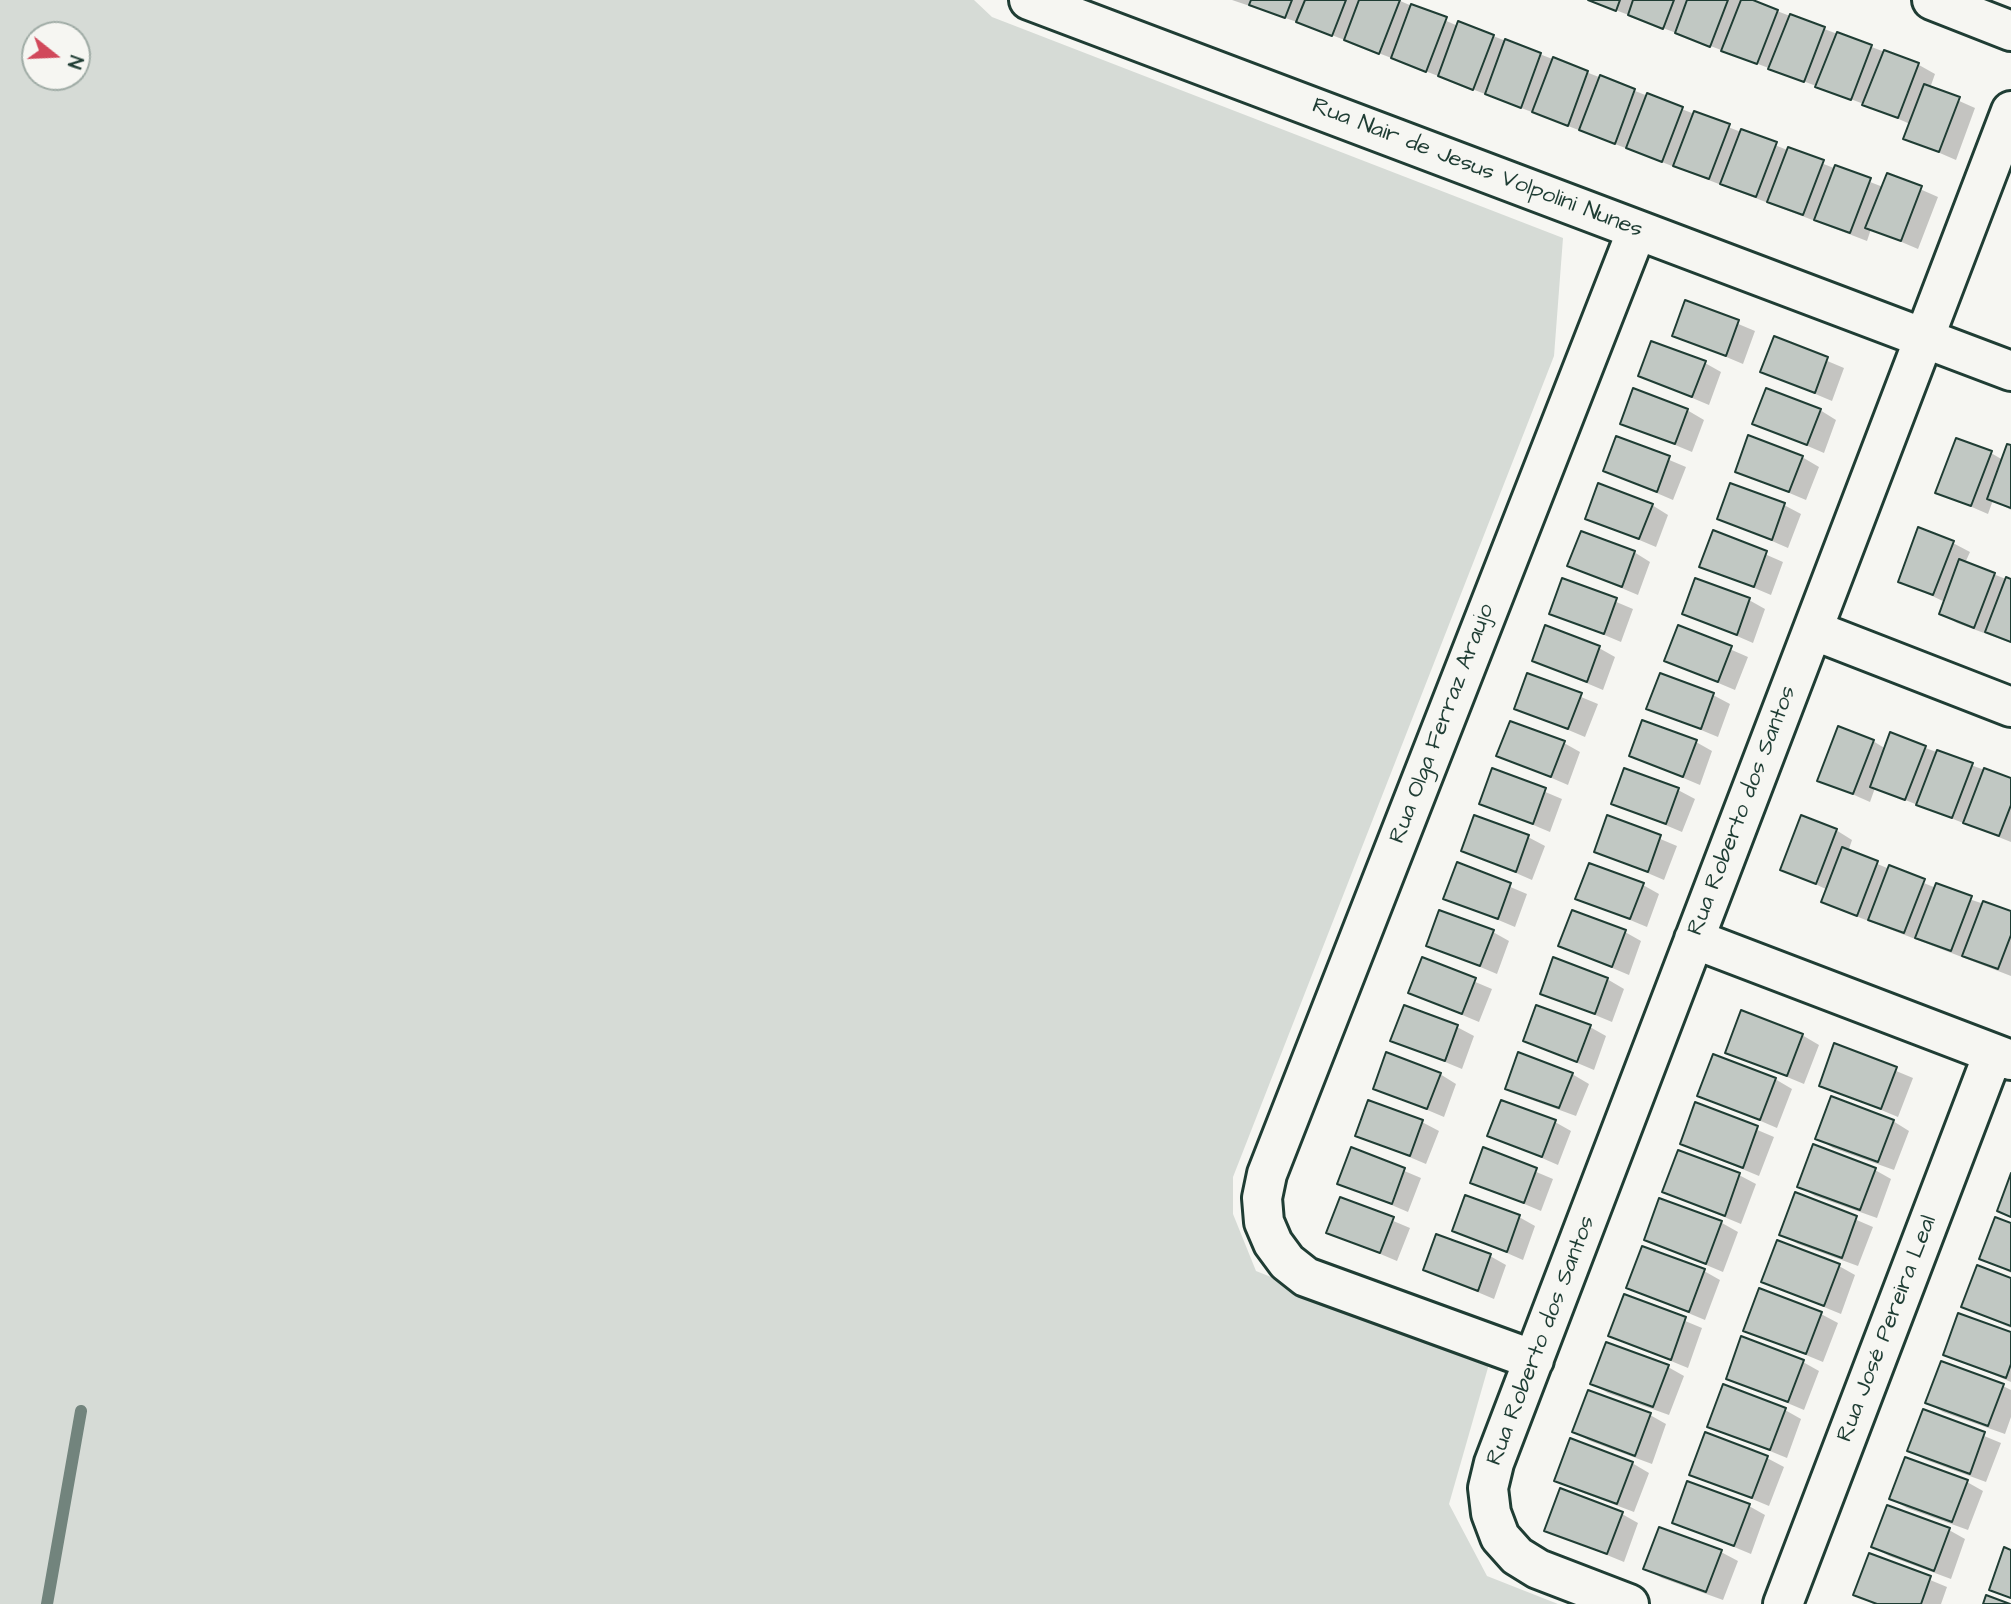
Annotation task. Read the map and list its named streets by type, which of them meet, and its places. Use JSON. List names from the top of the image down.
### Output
{
  "streets": {
    "street": [
      "Rua Nair de Jesus Volpolini Nunes",
      "Rua Olga Ferraz Araujo",
      "Rua Roberto dos Santos",
      "Rua José Pereira Leal"
    ]
  },
  "crossings": [
    ["Rua Nair de Jesus Volpolini Nunes", "Rua Olga Ferraz Araujo"],
    ["Rua Nair de Jesus Volpolini Nunes", "Rua Roberto dos Santos"],
    ["Rua Olga Ferraz Araujo", "Rua Roberto dos Santos"]
  ],
  "north": "right"
}
